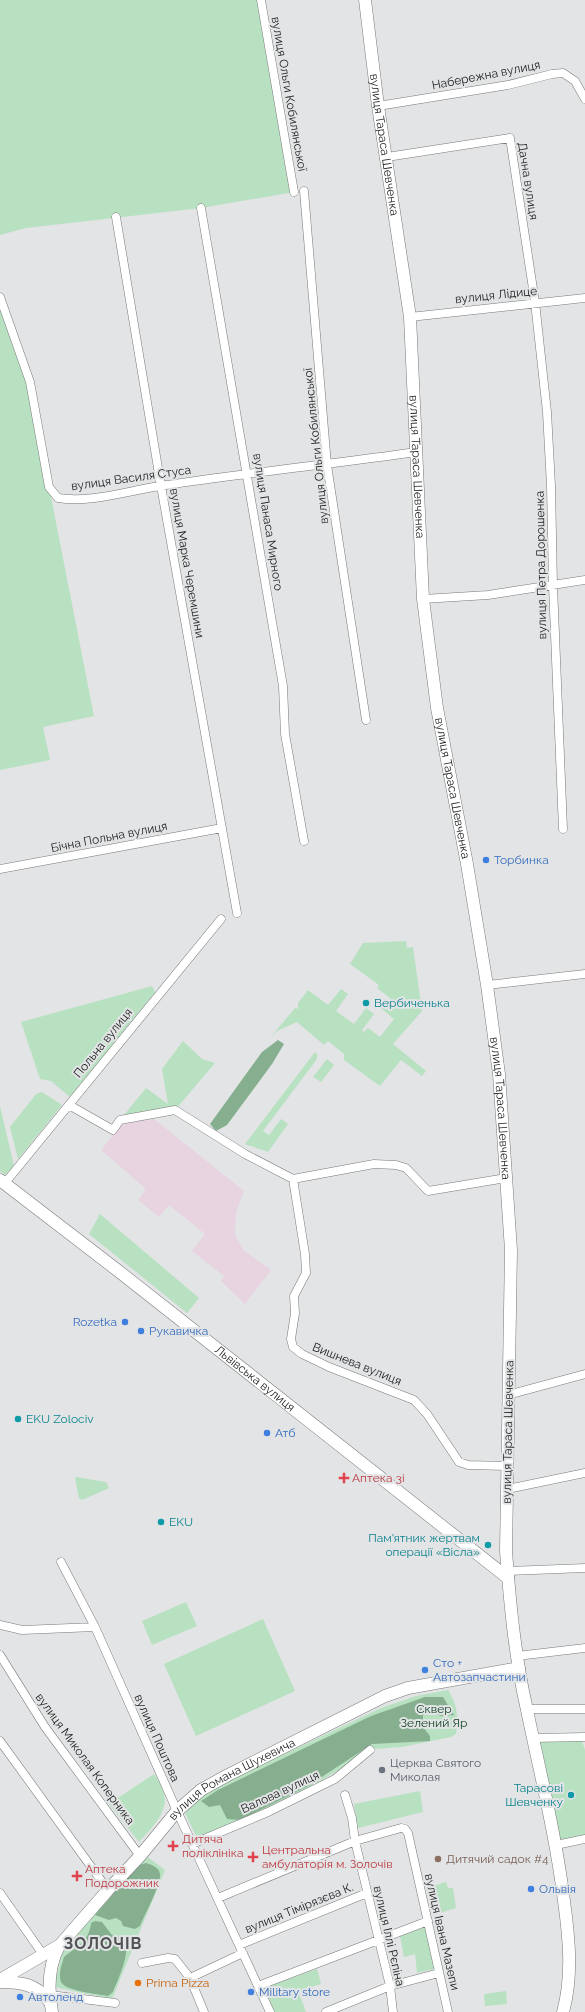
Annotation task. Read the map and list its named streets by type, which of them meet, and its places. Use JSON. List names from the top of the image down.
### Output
{
  "streets": {
    "main road": ["вулиця Тараса Шевченка", "Львівська вулиця", "вулиця Романа Шухевича"],
    "street": [
      "Набережна вулиця",
      "вулиця Ольги Кобилянської",
      "Дачна вулиця",
      "вулиця Лідице",
      "вулиця Василя Стуса",
      "вулиця Панаса Мирного",
      "вулиця Марка Черемшини",
      "вулиця Петра Дорошенка",
      "Бічна Польна вулиця",
      "Польна вулиця",
      "Вишнева вулиця",
      "вулиця Поштова",
      "вулиця Миколая Коперника",
      "Валова вулиця",
      "вулиця Тімірязєва К.",
      "вулиця Івана Мазепи",
      "вулиця Іллі Рєпіна"
    ]
  },
  "crossings": [
    ["Набережна вулиця", "вулиця Тараса Шевченка"],
    ["вулиця Ольги Кобилянської", "вулиця Василя Стуса"],
    ["вулиця Тараса Шевченка", "Дачна вулиця"],
    ["вулиця Тараса Шевченка", "вулиця Лідице"],
    ["вулиця Тараса Шевченка", "вулиця Василя Стуса"],
    ["вулиця Тараса Шевченка", "Вишнева вулиця"],
    ["вулиця Тараса Шевченка", "Львівська вулиця"],
    ["вулиця Тараса Шевченка", "вулиця Романа Шухевича"],
    ["Дачна вулиця", "вулиця Лідице"],
    ["Дачна вулиця", "вулиця Петра Дорошенка"],
    ["вулиця Лідице", "вулиця Петра Дорошенка"],
    ["вулиця Василя Стуса", "вулиця Панаса Мирного"],
    ["вулиця Василя Стуса", "вулиця Марка Черемшини"],
    ["вулиця Марка Черемшини", "Бічна Польна вулиця"],
    ["Польна вулиця", "Львівська вулиця"],
    ["вулиця Поштова", "вулиця Романа Шухевича"],
    ["вулиця Поштова", "Валова вулиця"],
    ["вулиця Поштова", "вулиця Тімірязєва К."],
    ["вулиця Миколая Коперника", "вулиця Романа Шухевича"],
    ["вулиця Тімірязєва К.", "вулиця Іллі Рєпіна"],
    ["вулиця Івана Мазепи", "вулиця Іллі Рєпіна"]
  ],
  "districts": ["ЗОЛОЧІВ"],
  "parks": ["Сквер Зелений Яр"],
  "places": {
    "other": [
      "Торбинка",
      "Вербиченька",
      "Rozetka",
      "Рукавичка",
      "EKU Zolociv",
      "Атб",
      "EKU",
      "Пам'ятник жертвам операції «Вісла»",
      "Сто + Автозапчастини",
      "Церква Святого Миколая",
      "Тарасові Шевченку",
      "Дитячий садок #4",
      "Ольвія",
      "Prima Pizza",
      "Military store",
      "Автоленд"
    ],
    "health": [
      "Аптека 3і",
      "Дитяча поліклініка",
      "Центральна амбулаторія м. Золочів",
      "Аптека Подорожник"
    ]
  }
}
